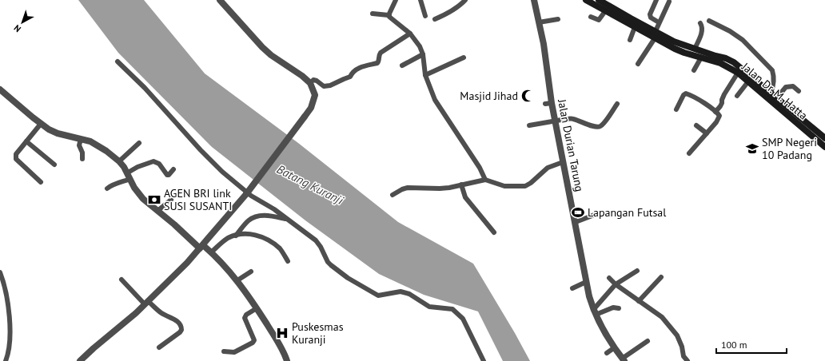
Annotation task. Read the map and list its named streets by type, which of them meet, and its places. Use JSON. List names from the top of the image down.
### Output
{
  "streets": {
    "main road": ["Jalan Dr. M. Hatta"],
    "street": ["Jalan Durian Tarung"]
  },
  "water": ["Batang Kuranji"],
  "places": {
    "mosque": ["Masjid Jihad"],
    "school or university": ["SMP Negeri 10 Padang"],
    "bank": ["AGEN BRI link SUSI SUSANTI"],
    "sports": ["Lapangan Futsal"],
    "hospital": ["Puskesmas Kuranji"]
  },
  "scale_bar": "100 m",
  "north": "bottom left"
}
